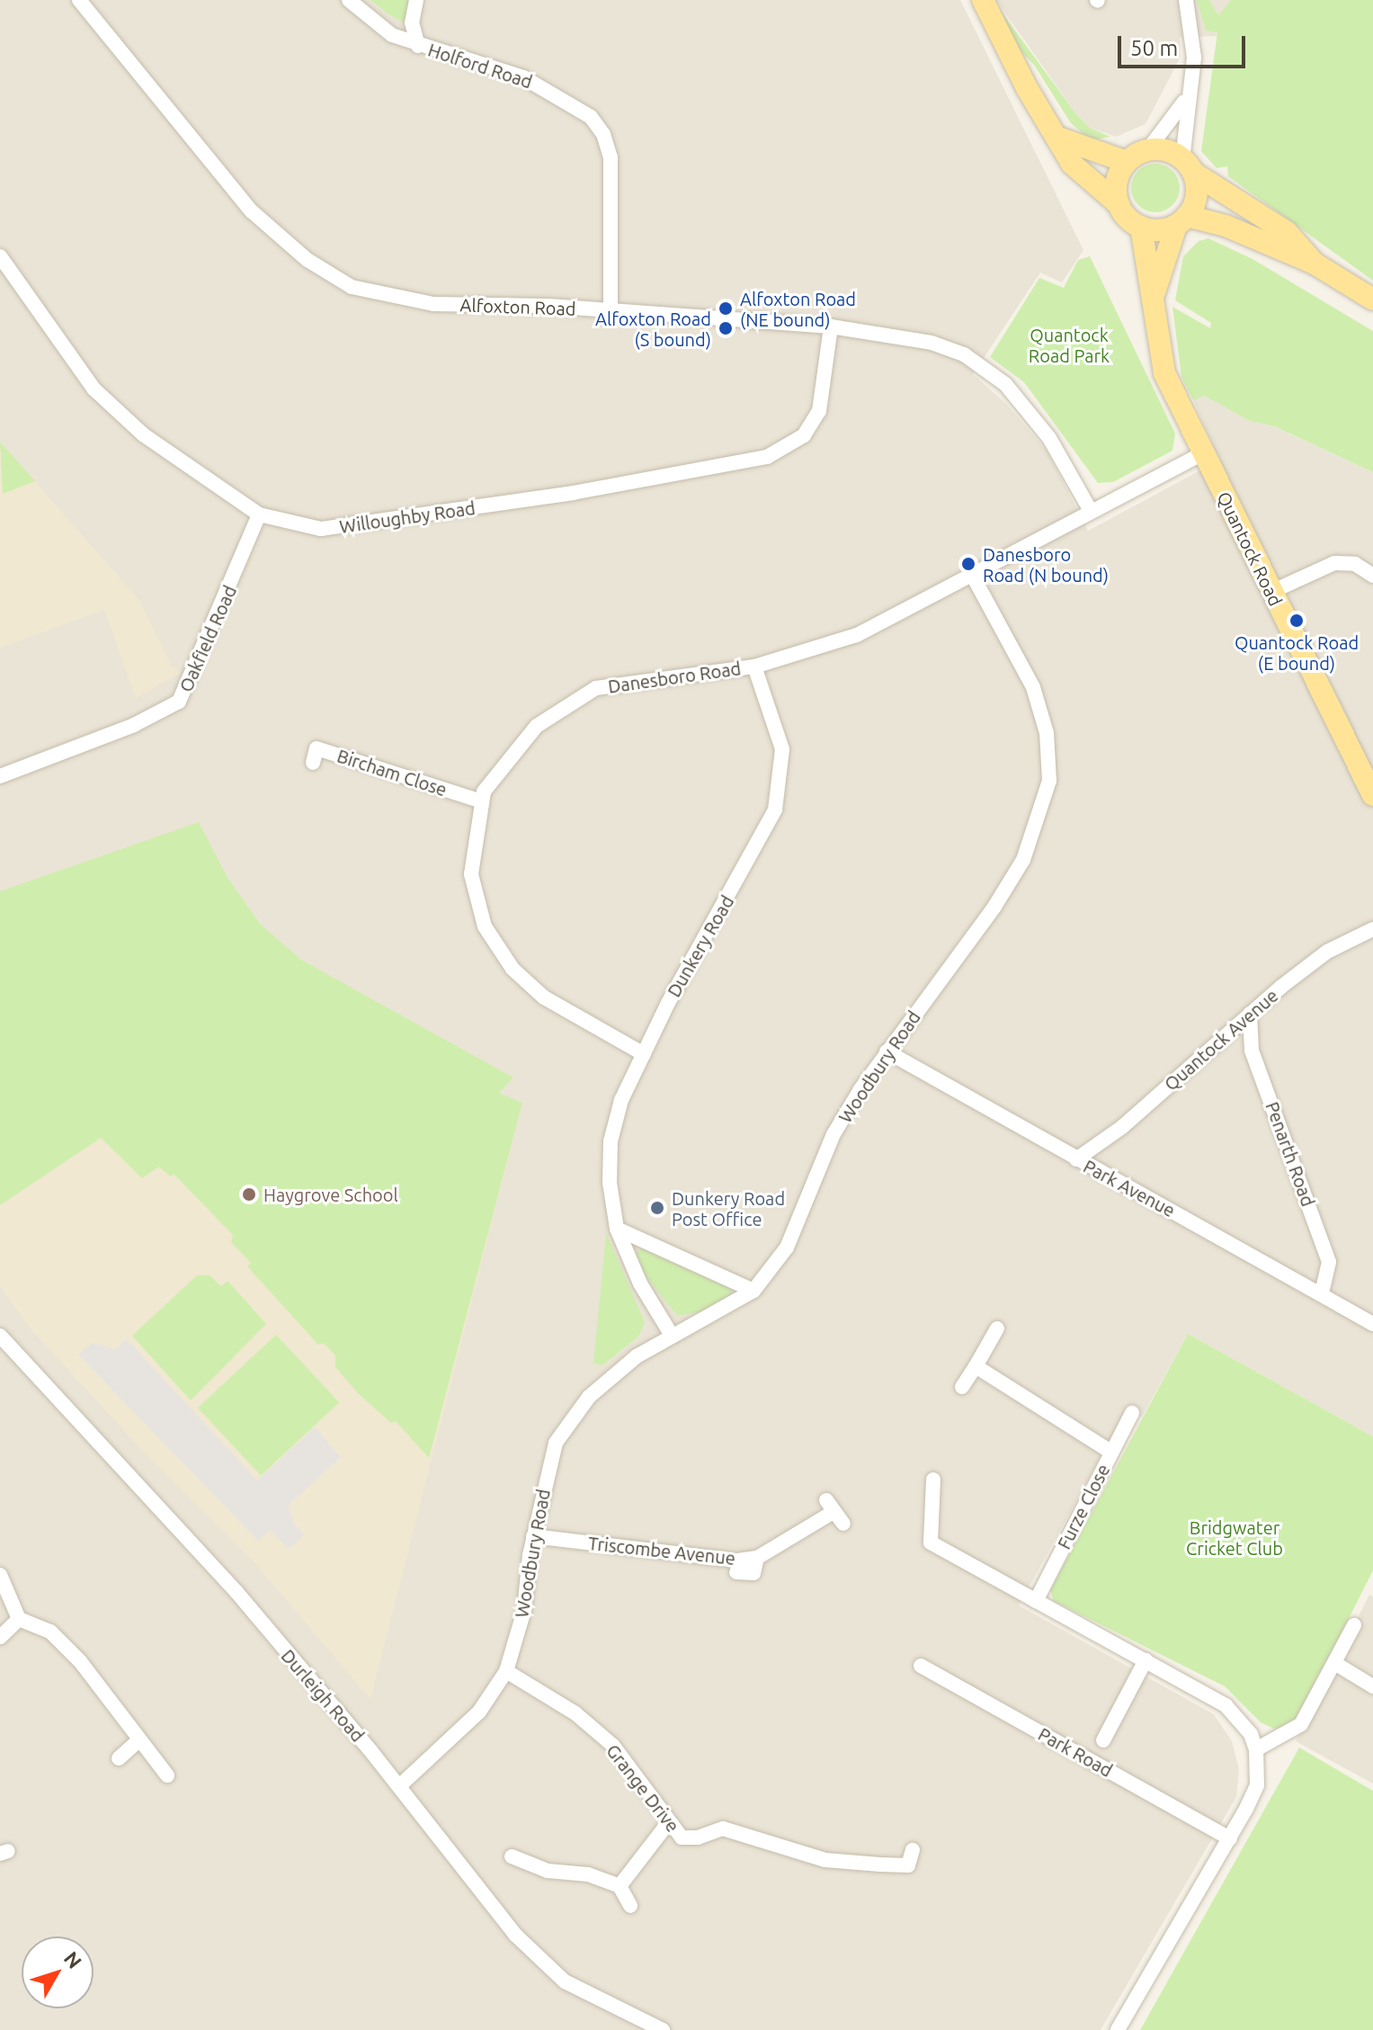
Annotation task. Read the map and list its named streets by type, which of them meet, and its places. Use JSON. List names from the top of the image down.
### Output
{
  "streets": {
    "main road": ["Quantock Road"],
    "street": [
      "Holford Road",
      "Alfoxton Road",
      "Willoughby Road",
      "Oakfield Road",
      "Danesboro Road",
      "Bircham Close",
      "Dunkery Road",
      "Quantock Avenue",
      "Woodbury Road",
      "Penarth Road",
      "Park Avenue",
      "Furze Close",
      "Triscombe Avenue",
      "Durleigh Road",
      "Park Road",
      "Grange Drive"
    ]
  },
  "crossings": [
    ["Holford Road", "Alfoxton Road"],
    ["Alfoxton Road", "Willoughby Road"],
    ["Alfoxton Road", "Danesboro Road"],
    ["Willoughby Road", "Oakfield Road"],
    ["Quantock Road", "Danesboro Road"],
    ["Danesboro Road", "Bircham Close"],
    ["Danesboro Road", "Dunkery Road"],
    ["Danesboro Road", "Woodbury Road"],
    ["Dunkery Road", "Woodbury Road"],
    ["Quantock Avenue", "Penarth Road"],
    ["Quantock Avenue", "Park Avenue"],
    ["Woodbury Road", "Park Avenue"],
    ["Woodbury Road", "Triscombe Avenue"],
    ["Woodbury Road", "Durleigh Road"],
    ["Woodbury Road", "Grange Drive"],
    ["Penarth Road", "Park Avenue"]
  ],
  "parks": ["Quantock Road Park", "Bridgwater Cricket Club"],
  "places": [
    "Alfoxton Road (NE bound)",
    "Alfoxton Road (S bound)",
    "Danesboro Road (N bound)",
    "Quantock Road (E bound)",
    "Haygrove School",
    "Dunkery Road Post Office"
  ],
  "scale_bar": "50 m",
  "north": "top right"
}
